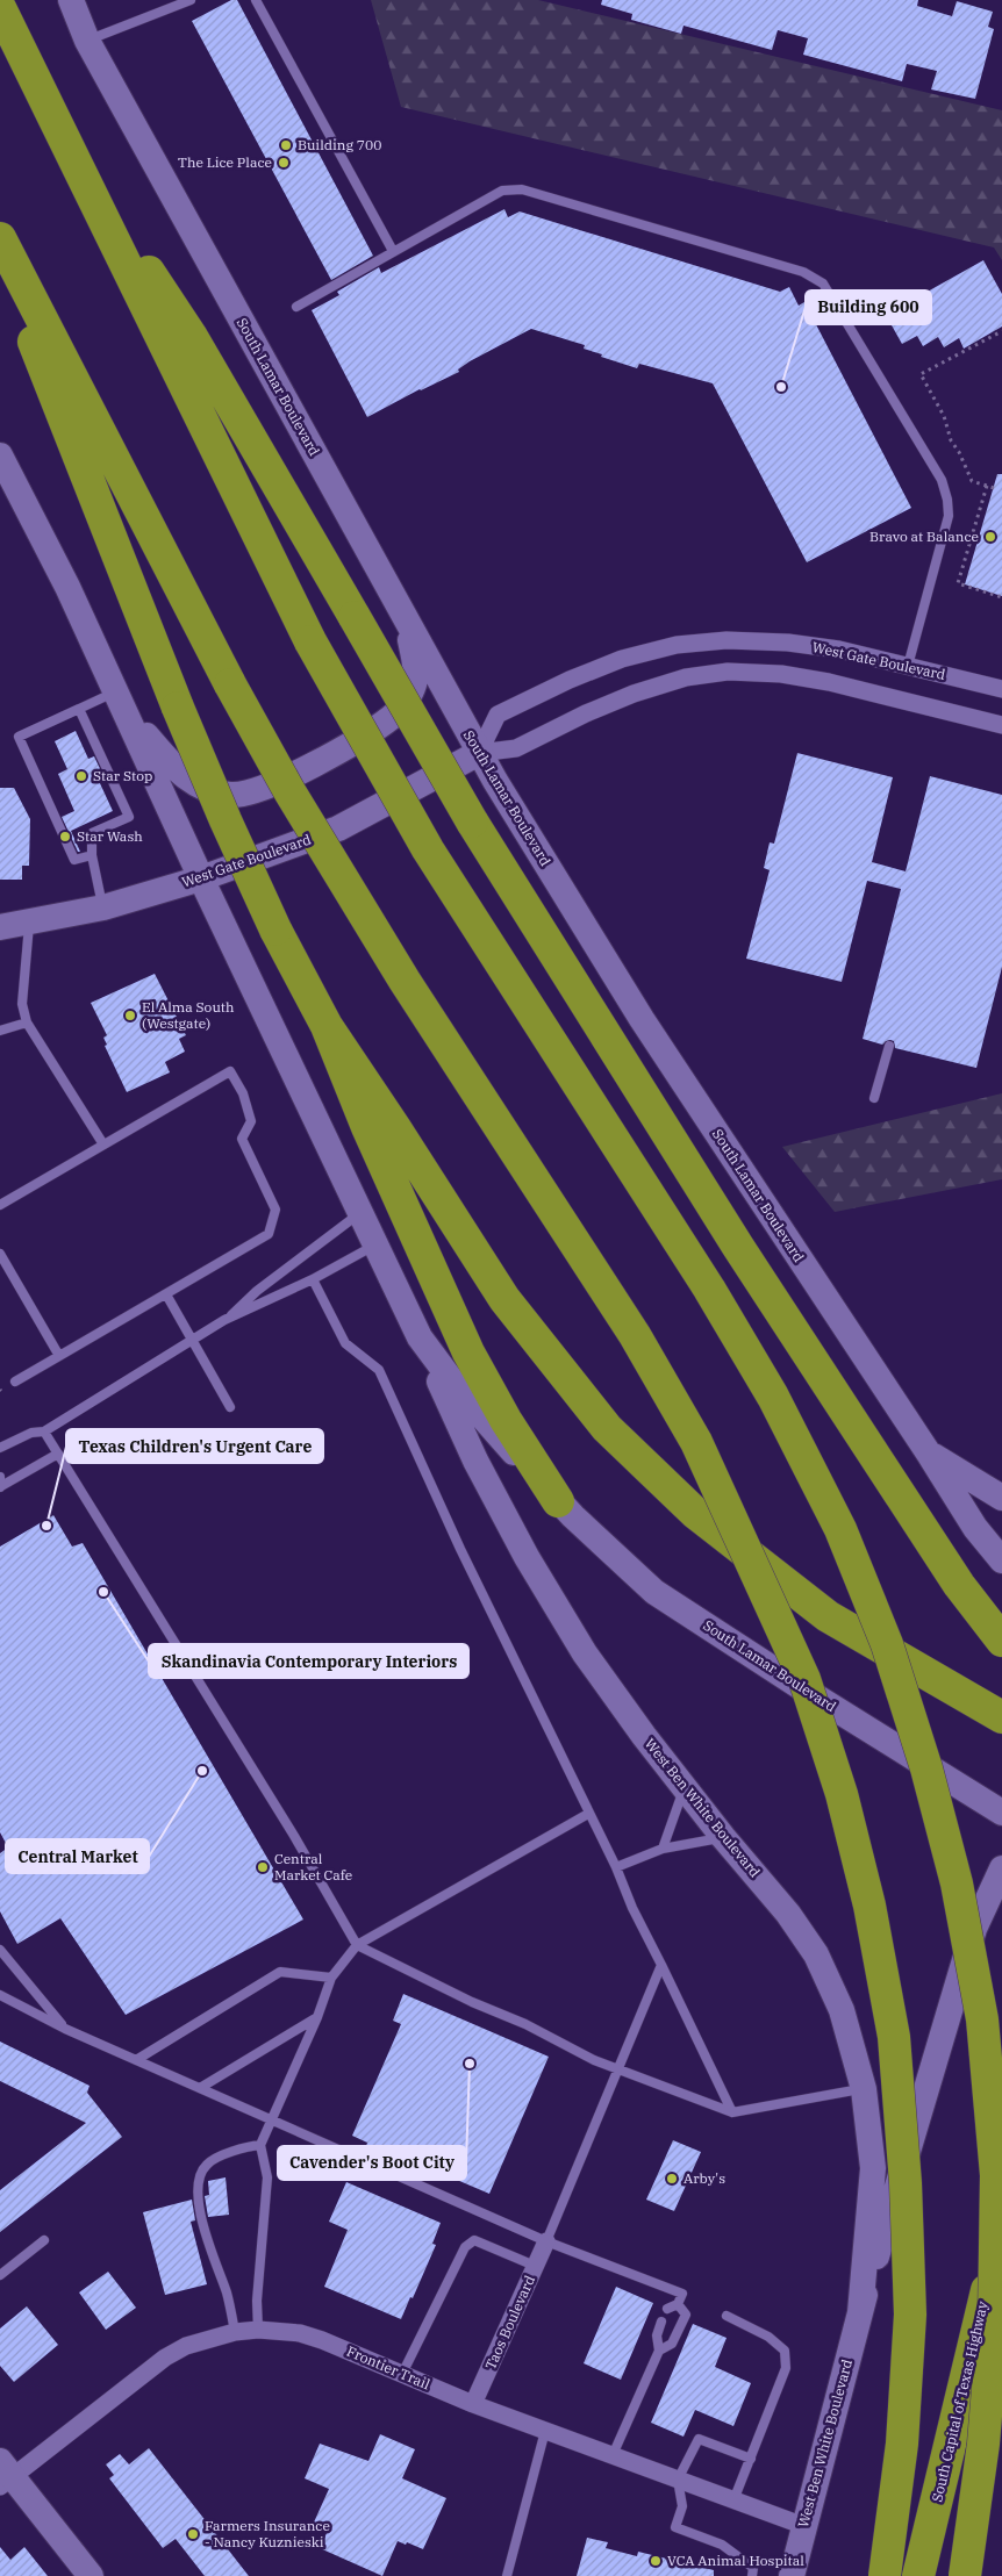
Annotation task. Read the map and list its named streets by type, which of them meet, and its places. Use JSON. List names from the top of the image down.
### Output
{
  "streets": {
    "highway": ["South Capital of Texas Highway"],
    "main road": ["South Lamar Boulevard", "West Gate Boulevard", "West Ben White Boulevard"],
    "street": ["Taos Boulevard", "Frontier Trail"]
  },
  "crossings": [
    ["South Lamar Boulevard", "West Gate Boulevard"],
    ["South Lamar Boulevard", "West Ben White Boulevard"],
    ["West Ben White Boulevard", "Frontier Trail"],
    ["Taos Boulevard", "Frontier Trail"]
  ],
  "places": [
    "Building 700",
    "The Lice Place",
    "Building 600",
    "Bravo at Balance",
    "Star Stop",
    "Star Wash",
    "El Alma South (Westgate)",
    "Texas Children's Urgent Care",
    "Skandinavia Contemporary Interiors",
    "Central Market",
    "Central Market Cafe",
    "Cavender's Boot City",
    "Arby's",
    "Farmers Insurance - Nancy Kuznieski",
    "VCA Animal Hospital"
  ]
}
